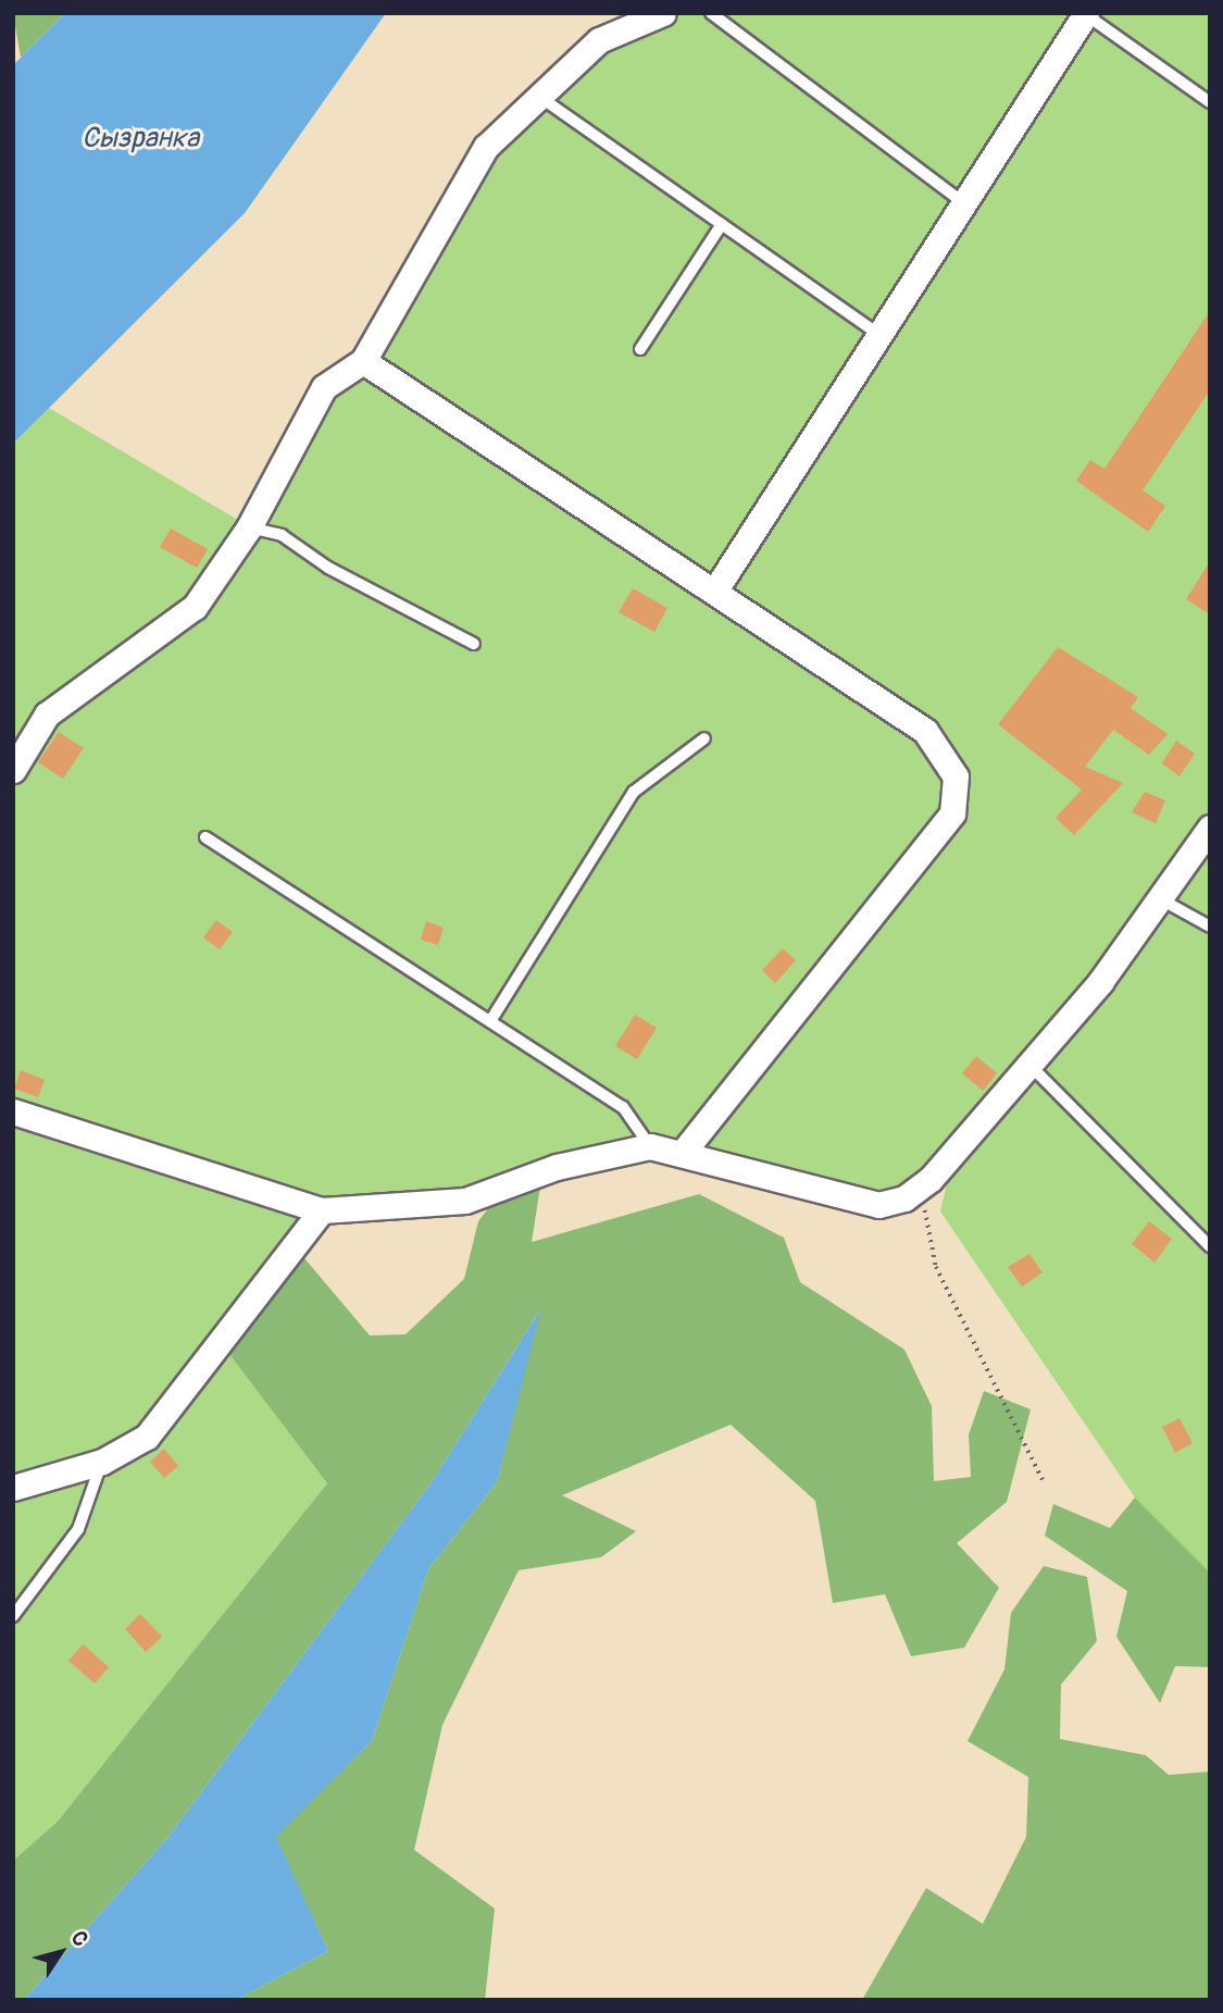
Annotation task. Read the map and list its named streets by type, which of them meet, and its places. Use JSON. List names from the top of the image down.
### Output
{
  "water": ["Сызранка"],
  "north": "top right"
}
